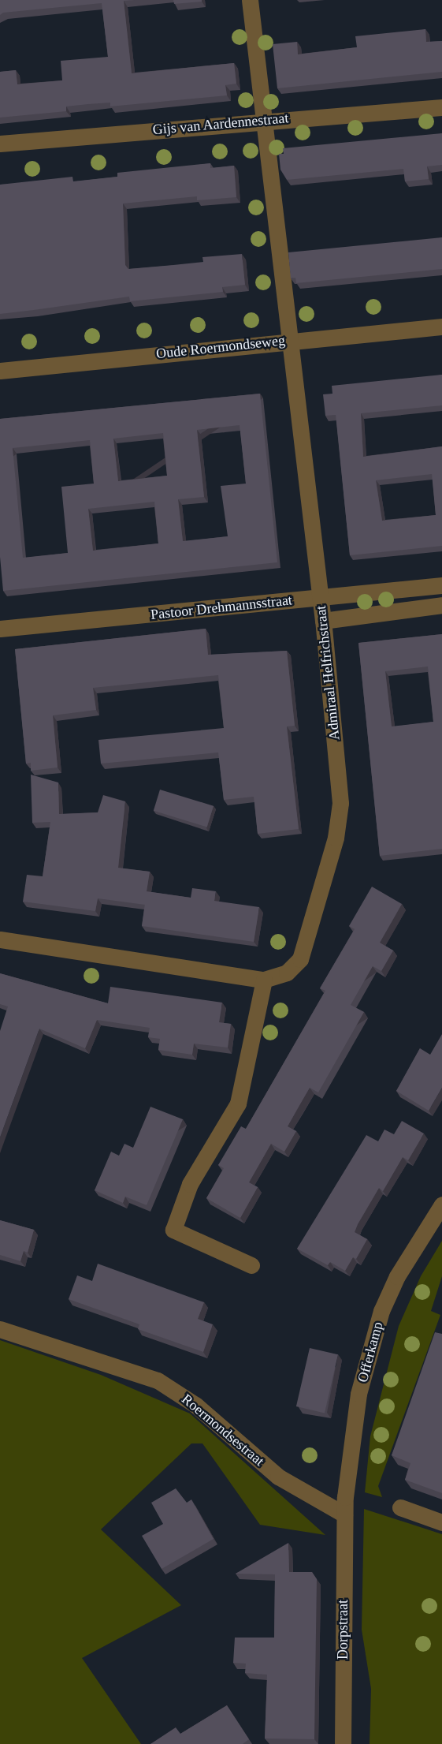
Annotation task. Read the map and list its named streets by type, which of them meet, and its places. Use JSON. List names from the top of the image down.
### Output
{
  "streets": {
    "street": [
      "Gijs van Aardennestraat",
      "Oude Roermondseweg",
      "Pastoor Drehmannsstraat",
      "Admiraal Helfrichstraat",
      "Offerkamp",
      "Roermondsestraat",
      "Dorpstraat"
    ]
  },
  "crossings": [
    ["Gijs van Aardennestraat", "Admiraal Helfrichstraat"],
    ["Oude Roermondseweg", "Admiraal Helfrichstraat"],
    ["Pastoor Drehmannsstraat", "Admiraal Helfrichstraat"],
    ["Offerkamp", "Roermondsestraat"],
    ["Offerkamp", "Dorpstraat"],
    ["Roermondsestraat", "Dorpstraat"]
  ]
}
